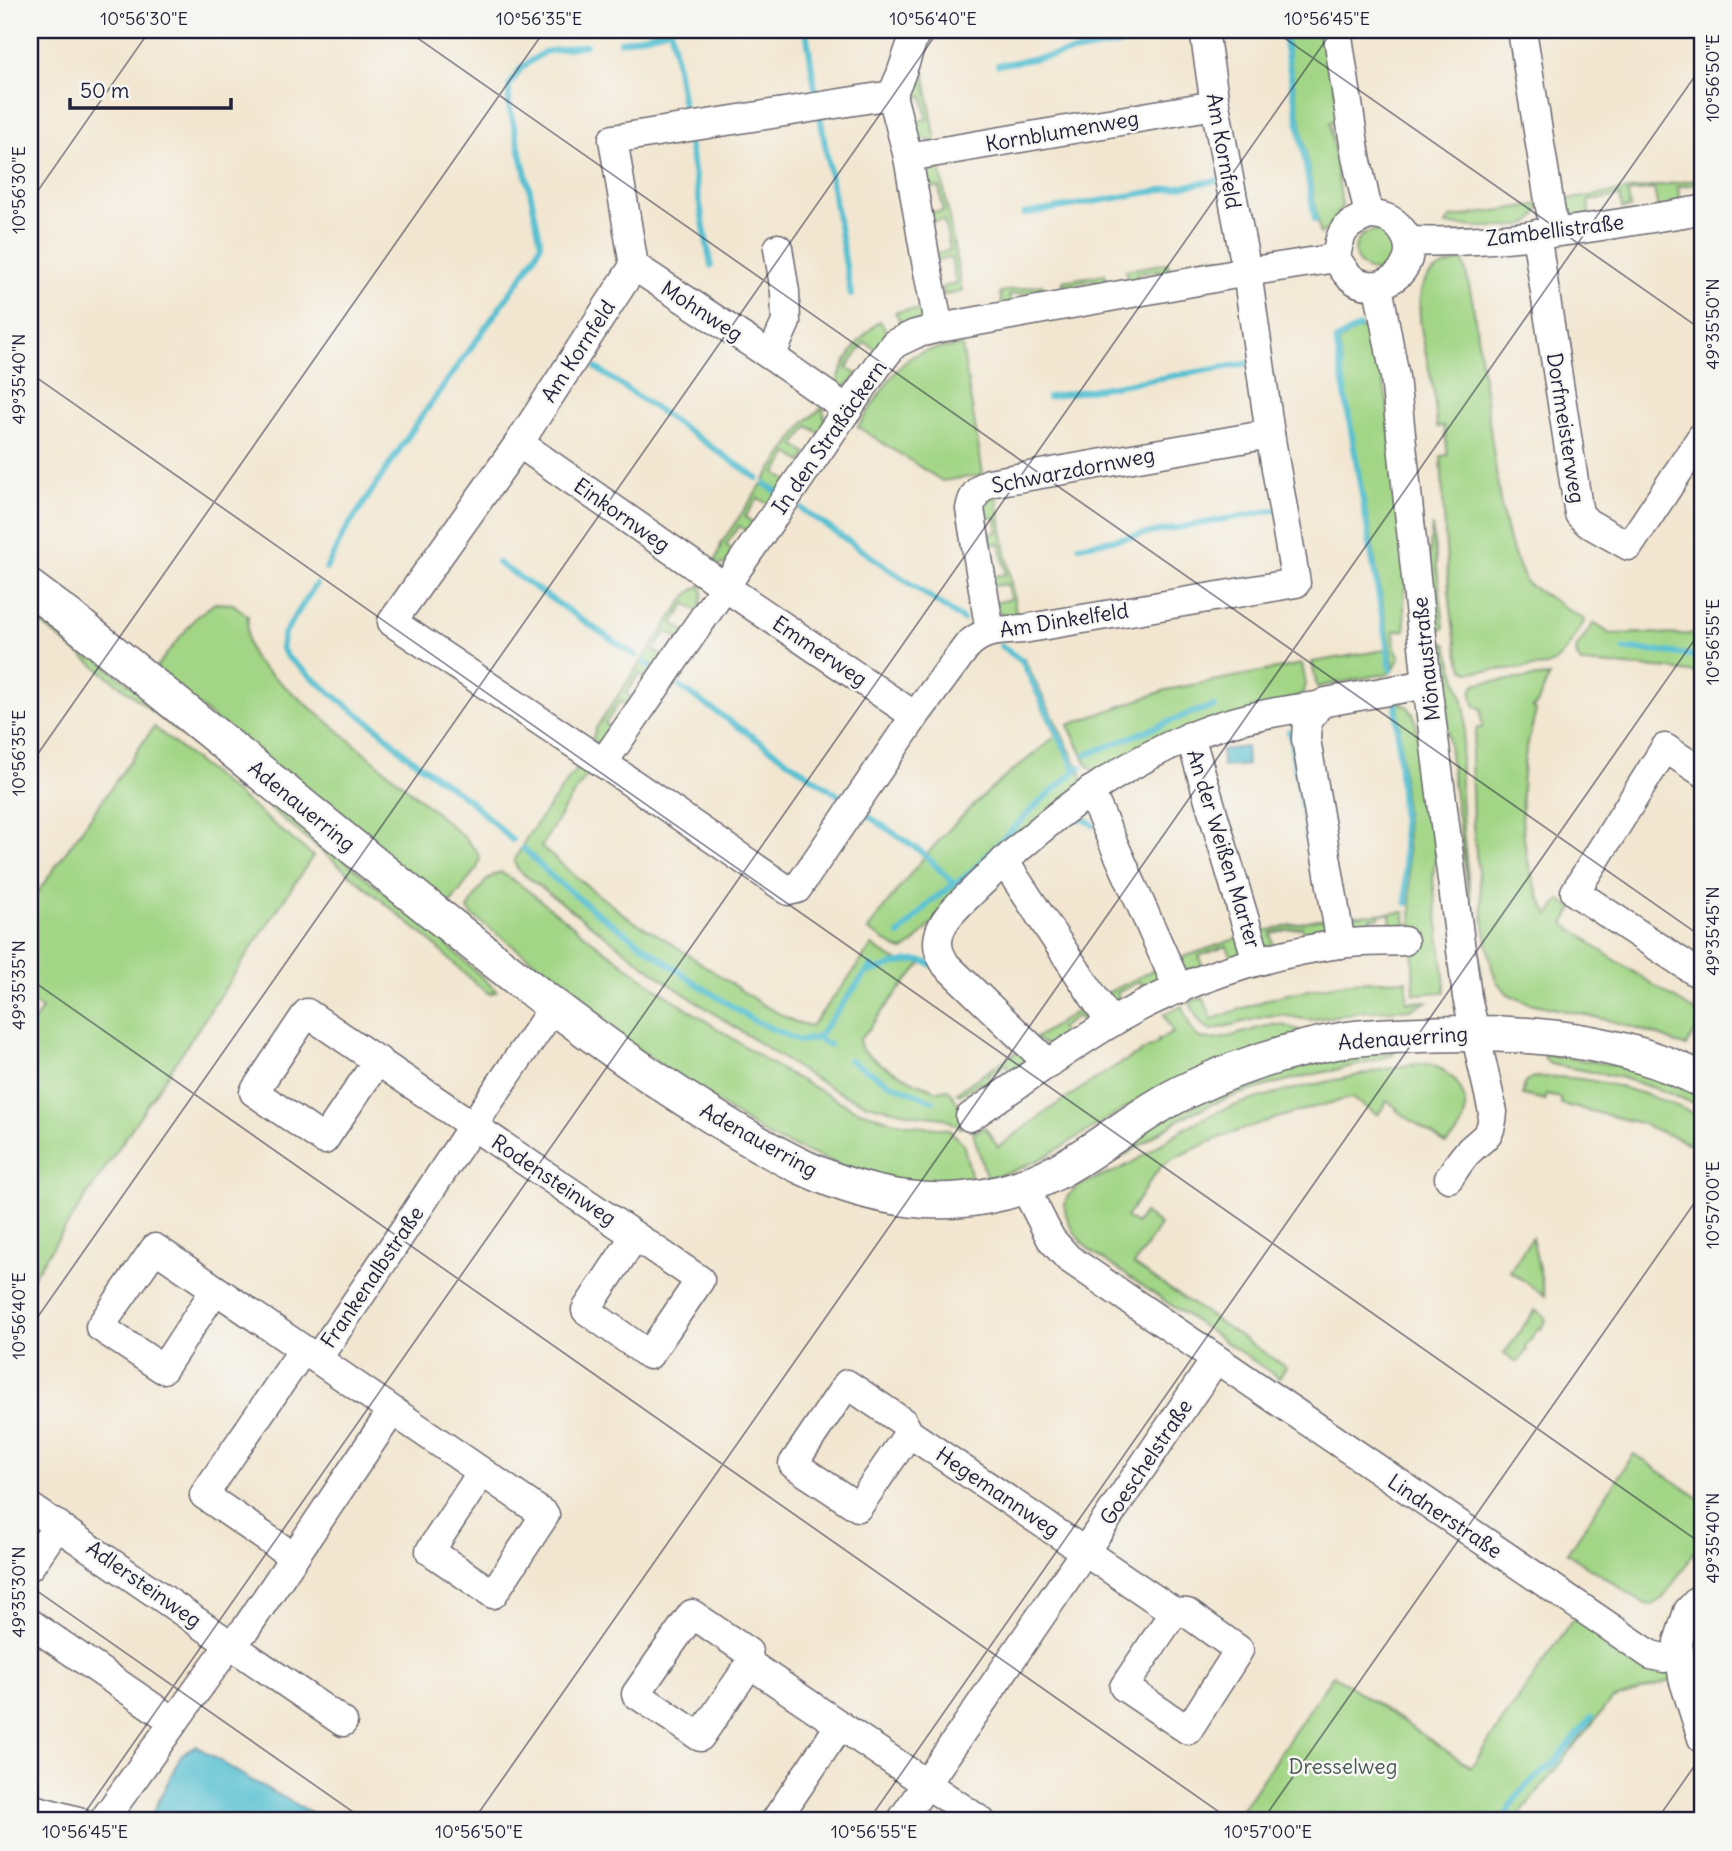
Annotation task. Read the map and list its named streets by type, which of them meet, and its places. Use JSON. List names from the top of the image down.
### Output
{
  "streets": {
    "main road": ["Adenauerring"],
    "street": [
      "Kornblumenweg",
      "Am Kornfeld",
      "Zambellistraße",
      "Mohnweg",
      "Dorfmeisterweg",
      "In den Straßäckern",
      "Schwarzdornweg",
      "Einkornweg",
      "Am Dinkelfeld",
      "Emmerweg",
      "Mönaustraße",
      "An der Weißen Marter",
      "Rodensteinweg",
      "Frankenalbstraße",
      "Goeschelstraße",
      "Hegemannweg",
      "Lindnerstraße",
      "Adlersteinweg"
    ]
  },
  "crossings": [
    ["Kornblumenweg", "Am Kornfeld"],
    ["Am Kornfeld", "Mohnweg"],
    ["Am Kornfeld", "In den Straßäckern"],
    ["Am Kornfeld", "Einkornweg"],
    ["Am Kornfeld", "Am Dinkelfeld"],
    ["Zambellistraße", "Dorfmeisterweg"],
    ["Zambellistraße", "In den Straßäckern"],
    ["Zambellistraße", "Mönaustraße"],
    ["Mohnweg", "In den Straßäckern"],
    ["In den Straßäckern", "Einkornweg"],
    ["In den Straßäckern", "Am Dinkelfeld"],
    ["In den Straßäckern", "Emmerweg"],
    ["In den Straßäckern", "Mönaustraße"],
    ["Schwarzdornweg", "Am Dinkelfeld"],
    ["Einkornweg", "Emmerweg"],
    ["Am Dinkelfeld", "Emmerweg"],
    ["Mönaustraße", "Adenauerring"],
    ["Mönaustraße", "An der Weißen Marter"],
    ["Adenauerring", "Frankenalbstraße"],
    ["Rodensteinweg", "Frankenalbstraße"],
    ["Goeschelstraße", "Hegemannweg"],
    ["Goeschelstraße", "Lindnerstraße"]
  ],
  "parks": ["Dresselweg"],
  "scale_bar": "50 m",
  "coordinates": [
    "10°56'30\"E",
    "10°56'35\"E",
    "10°56'40\"E",
    "10°56'45\"E",
    "10°56'50\"E",
    "49°35'50\"N",
    "49°35'40\"N",
    "10°56'55\"E",
    "49°35'45\"N",
    "49°35'35\"N",
    "10°57'00\"E",
    "49°35'30\"N"
  ]
}
